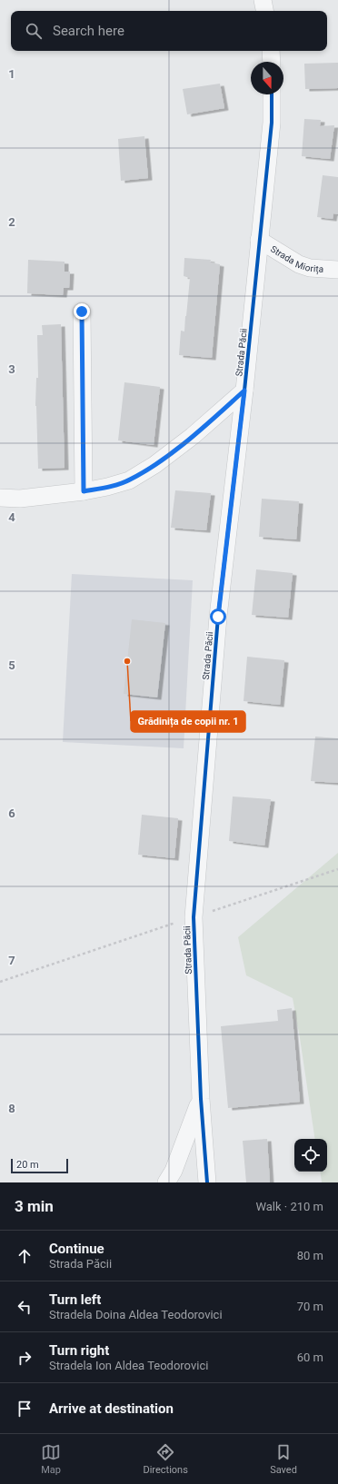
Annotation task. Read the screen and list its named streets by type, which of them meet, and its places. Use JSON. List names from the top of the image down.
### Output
{
  "streets": {
    "street": ["Strada Miorița", "Strada Păcii"]
  },
  "crossings": [
    ["Strada Miorița", "Strada Păcii"]
  ],
  "places": ["Grădinița de copii nr. 1"],
  "scale_bar": "20 m",
  "north": "bottom",
  "page": {
    "search": "Search here",
    "scale": "20 m",
    "heading": ["3 min", "Walk · 210 m"],
    "list": [
      ["Continue", "Strada Păcii", "80 m"],
      ["Turn left", "Stradela Doina Aldea Teodorovici", "70 m"],
      ["Turn right", "Stradela Ion Aldea Teodorovici", "60 m"],
      "Arrive at destination"
    ],
    "nav": ["Map", "Directions", "Saved"]
  },
  "grid": {
    "rows": [
      "1",
      "2",
      "3",
      "4",
      "5",
      "6",
      "7",
      "8"
    ]
  }
}
